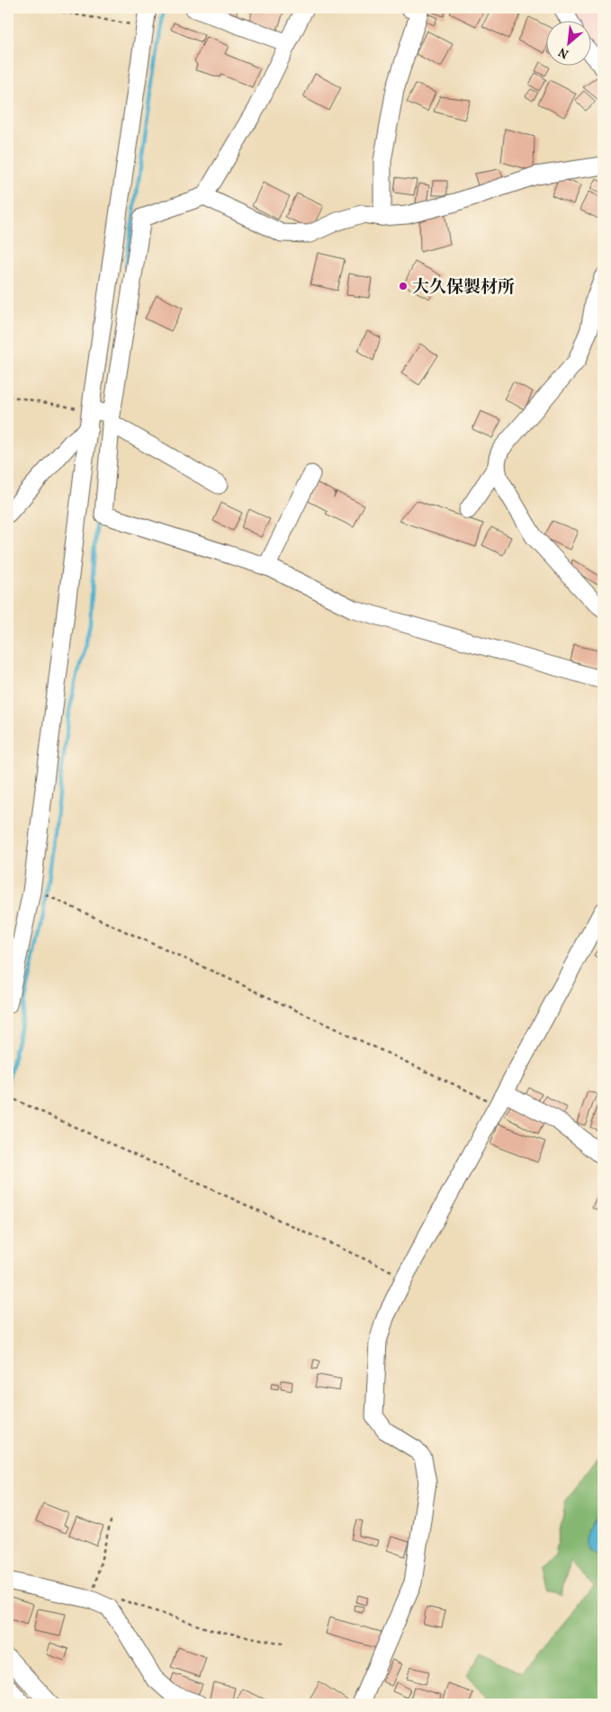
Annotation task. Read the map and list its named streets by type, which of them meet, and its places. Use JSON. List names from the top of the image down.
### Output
{
  "places": ["大久保製材所"],
  "north": "bottom left"
}
